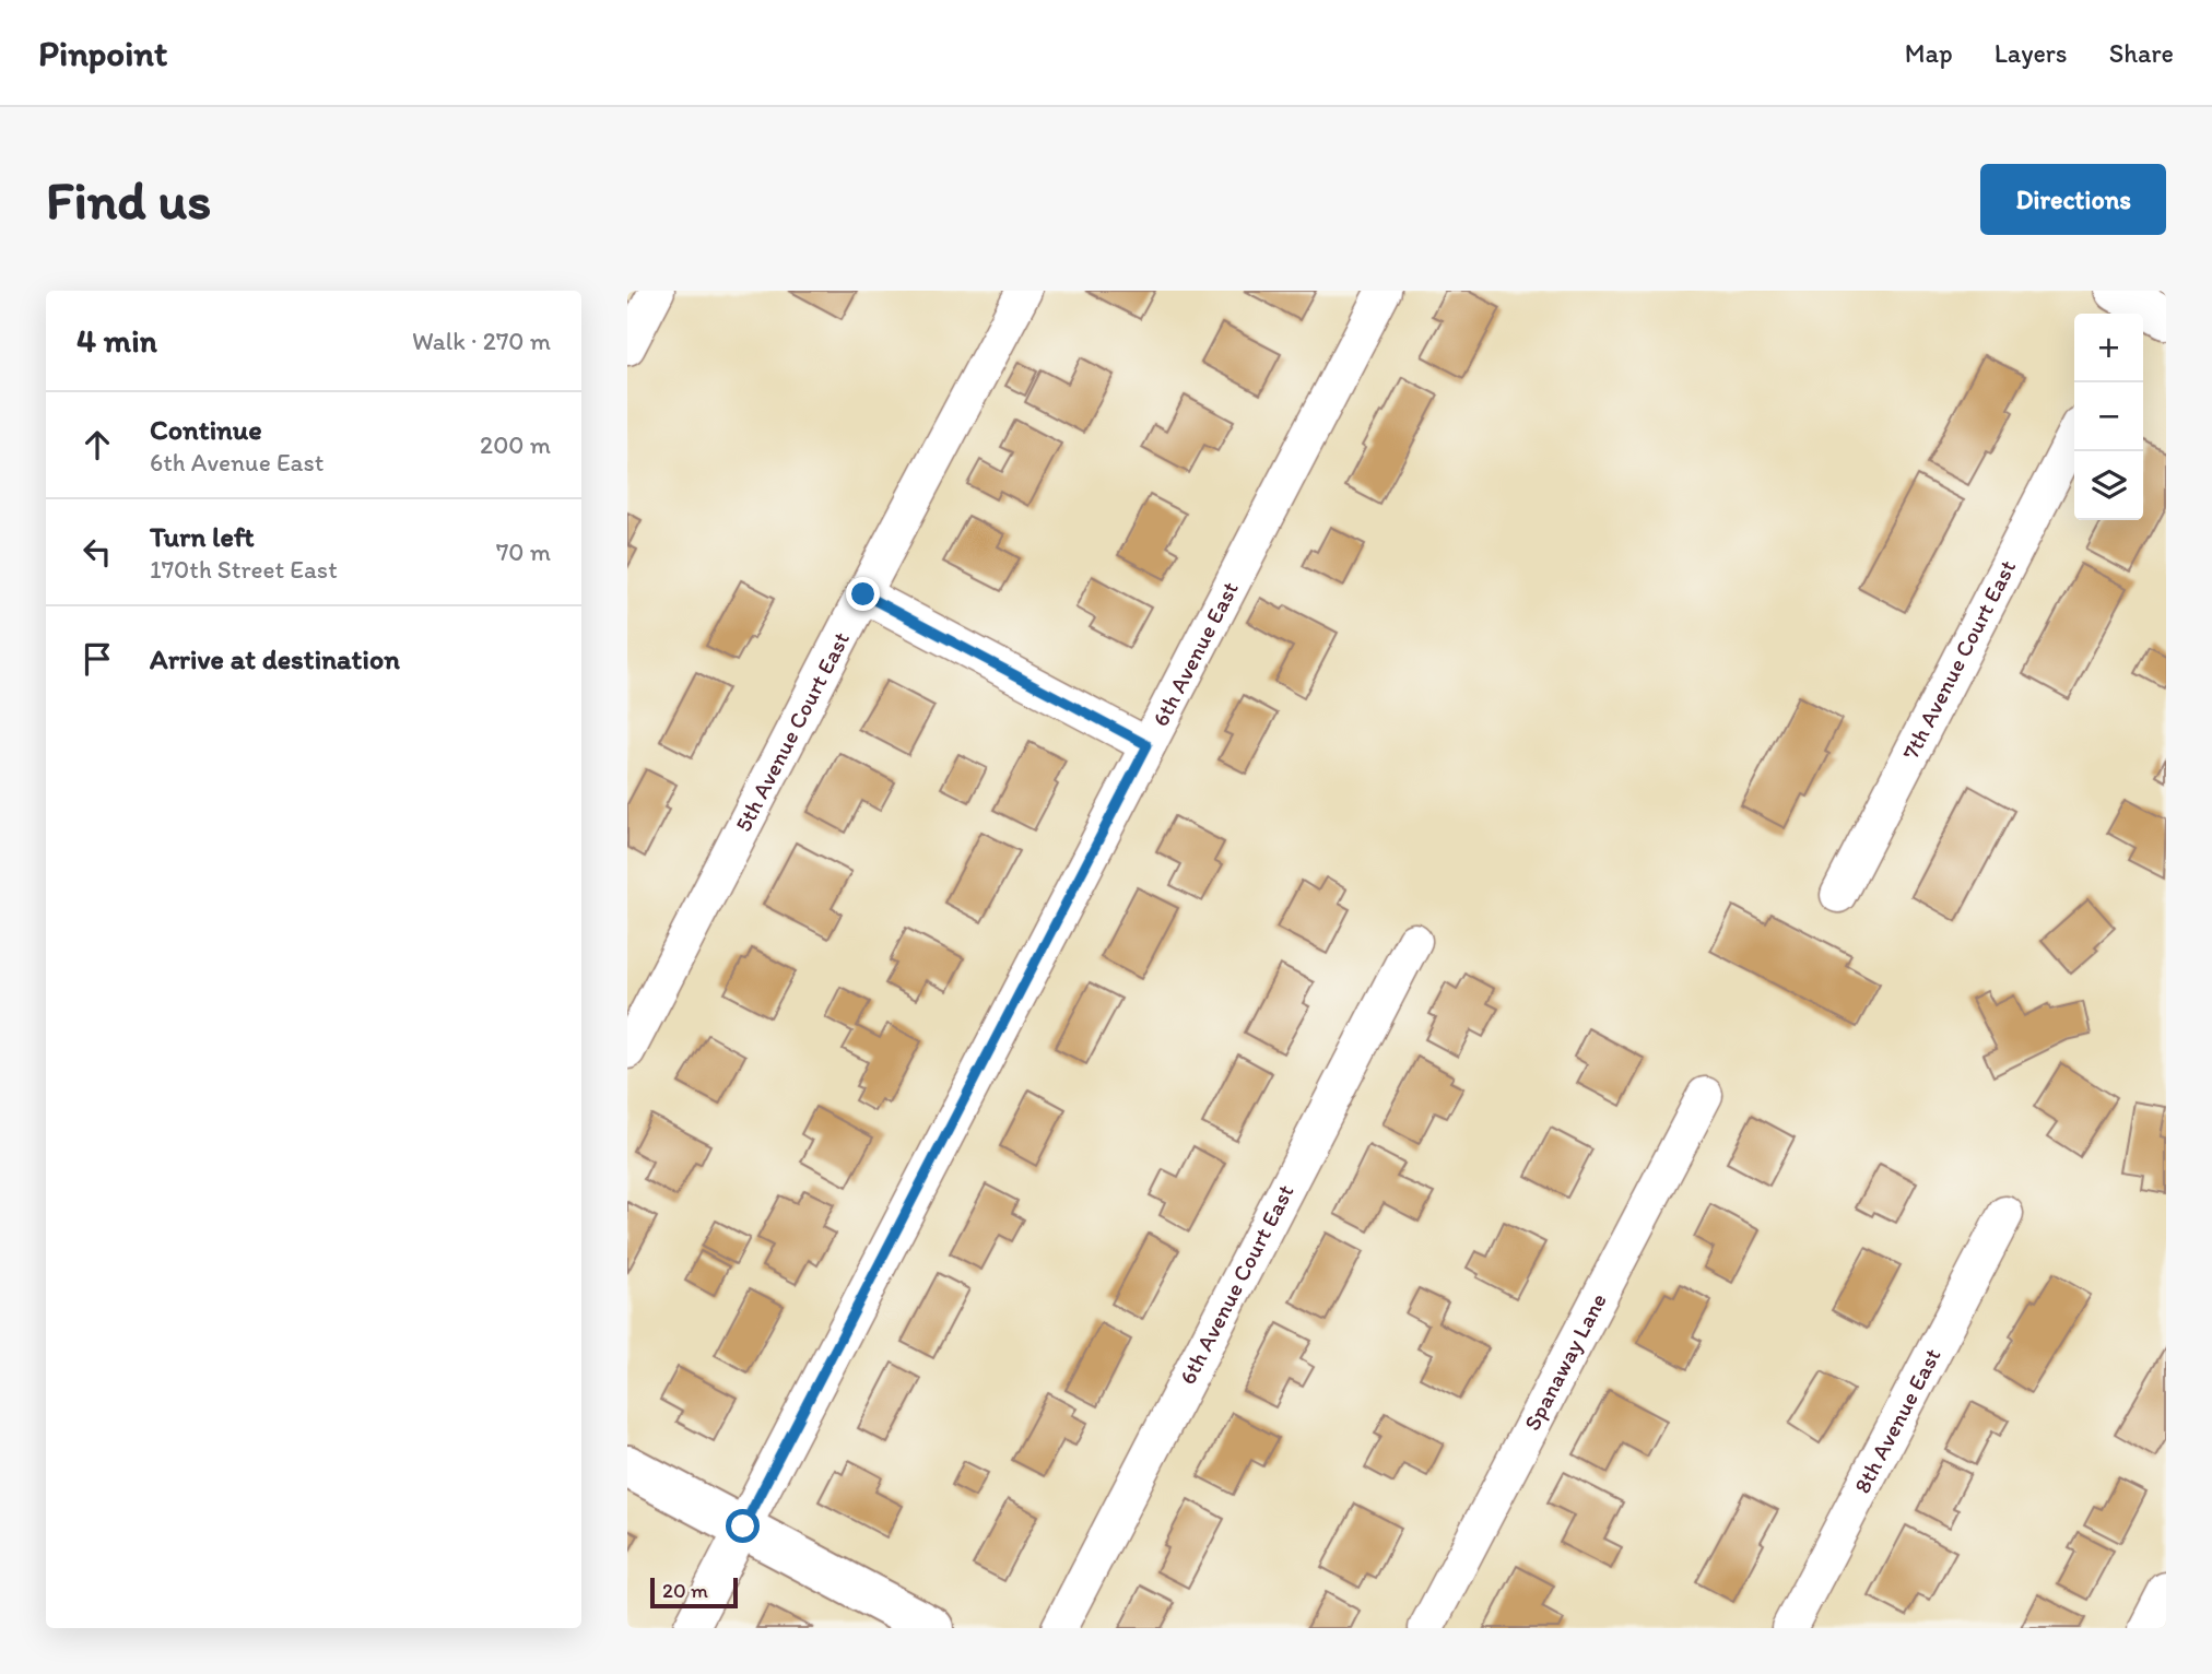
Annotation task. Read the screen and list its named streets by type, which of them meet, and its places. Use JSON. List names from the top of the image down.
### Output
{
  "streets": {
    "street": [
      "6th Avenue East",
      "7th Avenue Court East",
      "5th Avenue Court East",
      "6th Avenue Court East",
      "Spanaway Lane",
      "8th Avenue East"
    ]
  },
  "scale_bar": "20 m",
  "page": {
    "header": "Pinpoint",
    "nav": ["Map", "Layers", "Share"],
    "buttons": "Directions",
    "title": "Find us",
    "heading": ["4 min", "Walk · 270 m"],
    "map_buttons": ["+", "−"],
    "list": [
      ["Continue", "6th Avenue East", "200 m"],
      ["Turn left", "170th Street East", "70 m"],
      "Arrive at destination"
    ],
    "scale": "20 m"
  }
}
